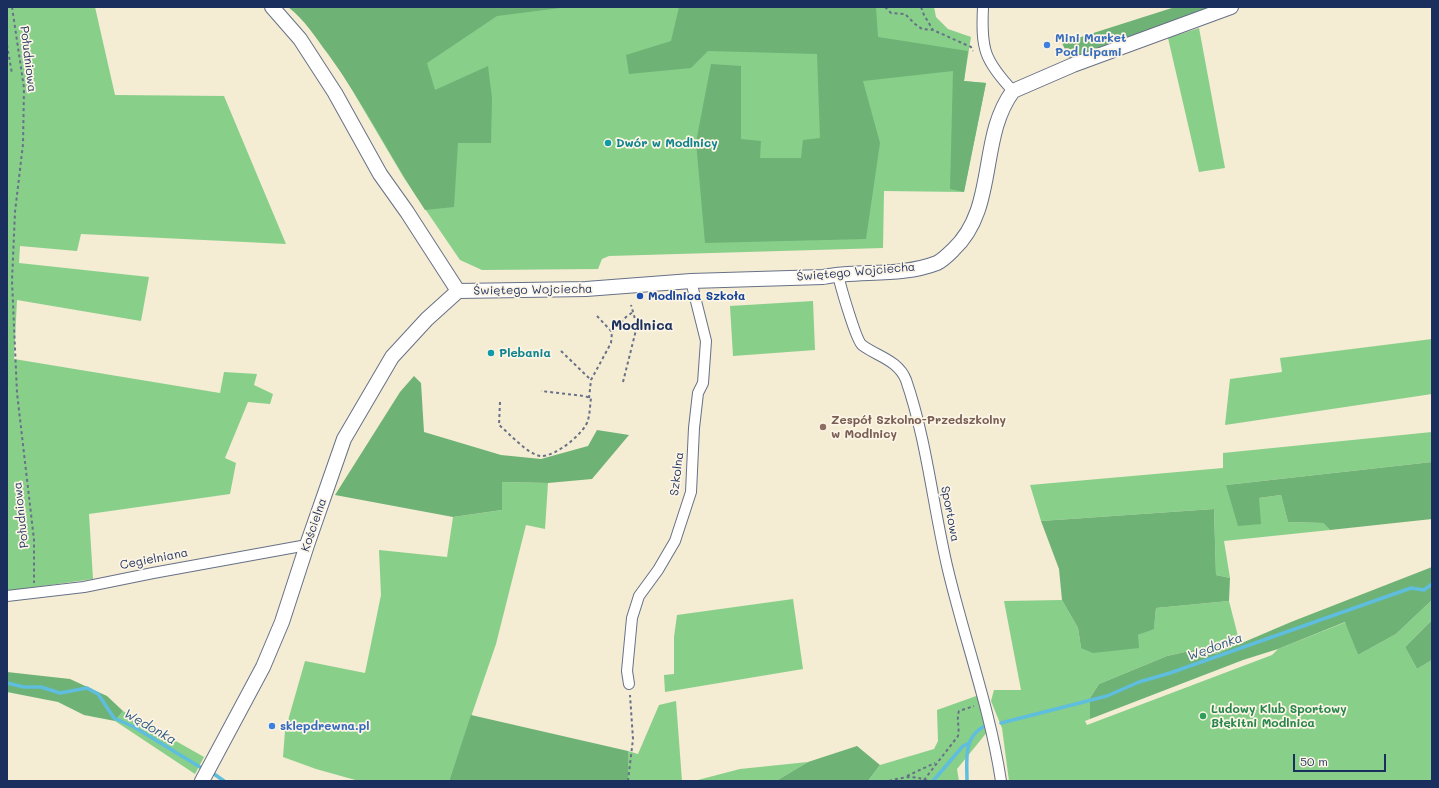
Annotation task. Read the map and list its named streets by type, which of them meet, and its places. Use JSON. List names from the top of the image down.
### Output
{
  "streets": {
    "street": [
      "Świętego Wojciecha",
      "Szkolna",
      "Sportowa",
      "Kościelna",
      "Cegielniana"
    ],
    "path": ["Południowa"]
  },
  "crossings": [
    ["Południowa", "Cegielniana"],
    ["Świętego Wojciecha", "Szkolna"],
    ["Świętego Wojciecha", "Sportowa"],
    ["Świętego Wojciecha", "Kościelna"],
    ["Kościelna", "Cegielniana"]
  ],
  "districts": ["Modlnica"],
  "water": ["Wędonka"],
  "places": [
    "Mini Market Pod Lipami",
    "Dwór w Modlnicy",
    "Modlnica Szkoła",
    "Plebania",
    "Zespół Szkolno-Przedszkolny w Modlnicy",
    "Ludowy Klub Sportowy Błękitni Modlnica",
    "sklepdrewna.pl"
  ],
  "scale_bar": "50 m"
}
